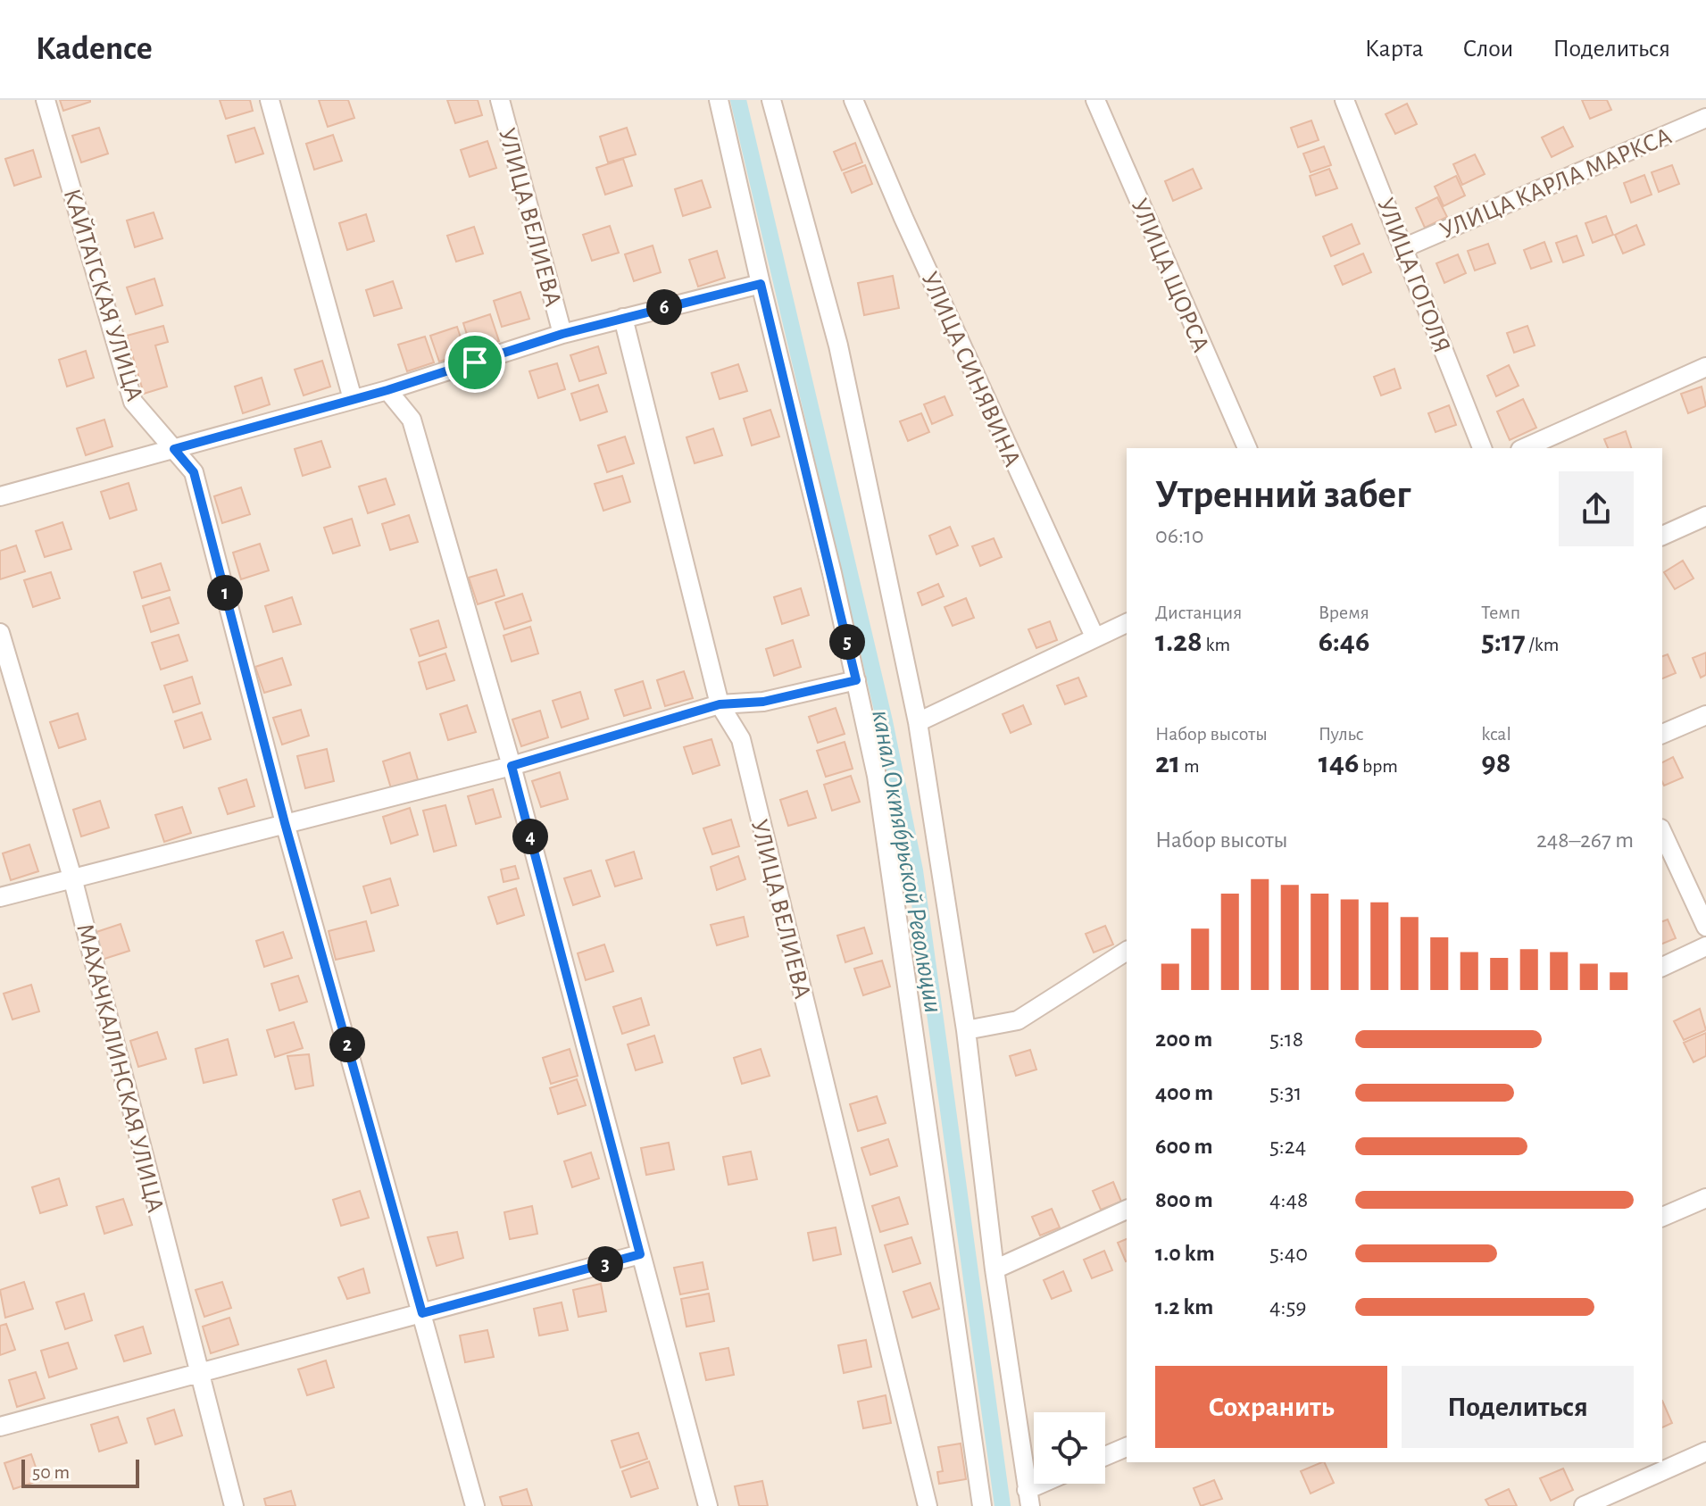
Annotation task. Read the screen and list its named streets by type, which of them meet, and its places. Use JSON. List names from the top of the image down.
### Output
{
  "streets": {
    "street": [
      "УЛИЦА КАРЛА МАРКСА",
      "УЛИЦА ВЕЛИЕВА",
      "УЛИЦА ЩОРСА",
      "УЛИЦА ГОГОЛЯ",
      "КАЙТАГСКАЯ УЛИЦА",
      "УЛИЦА СИНЯВИНА",
      "МАХАЧКАЛИНСКАЯ УЛИЦА"
    ]
  },
  "crossings": [
    ["УЛИЦА КАРЛА МАРКСА", "УЛИЦА ГОГОЛЯ"]
  ],
  "water": ["канал Октябрьской Революции"],
  "scale_bar": "50 m",
  "page": {
    "header": "Kadence",
    "nav": ["Карта", "Слои", "Поделиться"],
    "pins": [
      "6",
      "1",
      "5",
      "4",
      "2",
      "3"
    ],
    "heading": ["Утренний забег", "06:10"],
    "stats": [
      ["Дистанция", "1.28 km"],
      ["Время", "6:46"],
      ["Темп", "5:17 /km"],
      ["Набор высоты", "21 m"],
      ["Пульс", "146 bpm"],
      ["kcal", "98"]
    ],
    "chart": ["Набор высоты", "248–267 m"],
    "list": [
      {
        "name": "200 m",
        "note": "5:18"
      },
      {
        "name": "400 m",
        "note": "5:31"
      },
      {
        "name": "600 m",
        "note": "5:24"
      },
      {
        "name": "800 m",
        "note": "4:48"
      },
      {
        "name": "1.0 km",
        "note": "5:40"
      },
      {
        "name": "1.2 km",
        "note": "4:59"
      }
    ],
    "buttons": ["Сохранить", "Поделиться"],
    "scale": "50 m"
  }
}
